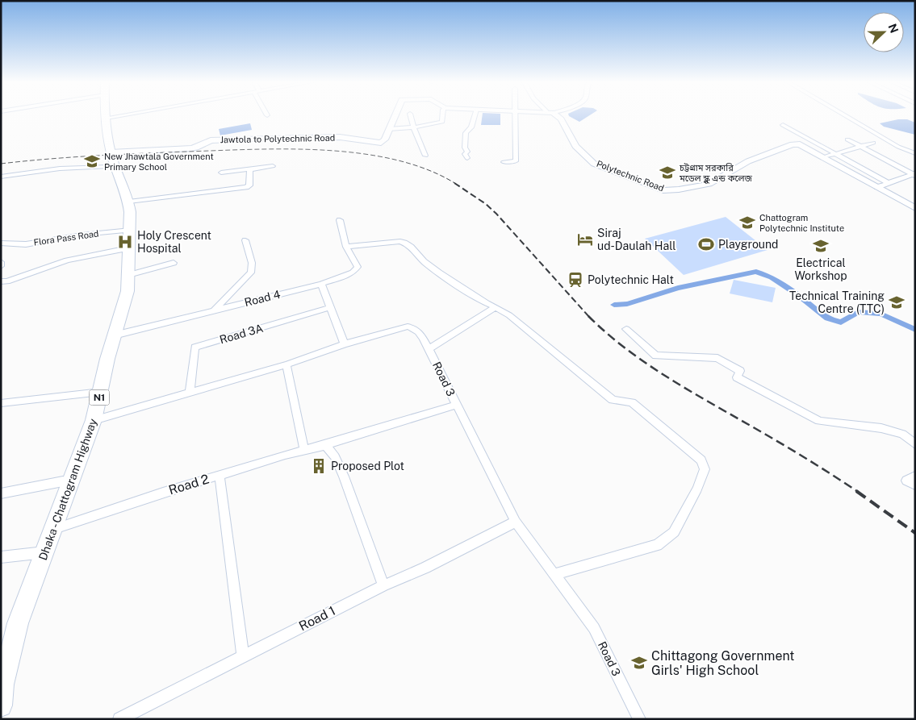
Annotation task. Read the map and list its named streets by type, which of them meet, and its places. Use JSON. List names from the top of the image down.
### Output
{
  "streets": {
    "highway": ["N1", "Dhaka - Chattogram Highway"],
    "main road": ["Jawtola to Polytechnic Road", "Polytechnic Road"],
    "street": [
      "Flora Pass Road",
      "Road 4",
      "Road 3A",
      "Road 3",
      "Road 2",
      "Road 1"
    ]
  },
  "crossings": [
    ["Jawtola to Polytechnic Road", "N1"],
    ["Jawtola to Polytechnic Road", "Dhaka - Chattogram Highway"],
    ["Flora Pass Road", "N1"],
    ["Flora Pass Road", "Dhaka - Chattogram Highway"],
    ["Road 4", "Dhaka - Chattogram Highway"],
    ["Road 3A", "Road 3"],
    ["Road 3", "Road 2"],
    ["Road 3", "Dhaka - Chattogram Highway"],
    ["Road 3", "Road 1"],
    ["N1", "Dhaka - Chattogram Highway"],
    ["Road 2", "Dhaka - Chattogram Highway"]
  ],
  "places": {
    "school or university": [
      "New Jhawtala Government Primary School",
      "চট্টগ্রাম সরকারি মডেল স্কুল এন্ড কলেজ",
      "Chattogram Polytechnic Institute",
      "Electrical Workshop",
      "Technical Training Centre (TTC)",
      "Chittagong Government Girls' High School"
    ],
    "hotel": ["Siraj ud-Daulah Hall"],
    "hospital": ["Holy Crescent Hospital"],
    "sports": ["Playground"],
    "station": ["Polytechnic Halt"],
    "building": ["Proposed Plot"]
  },
  "north": "right"
}
